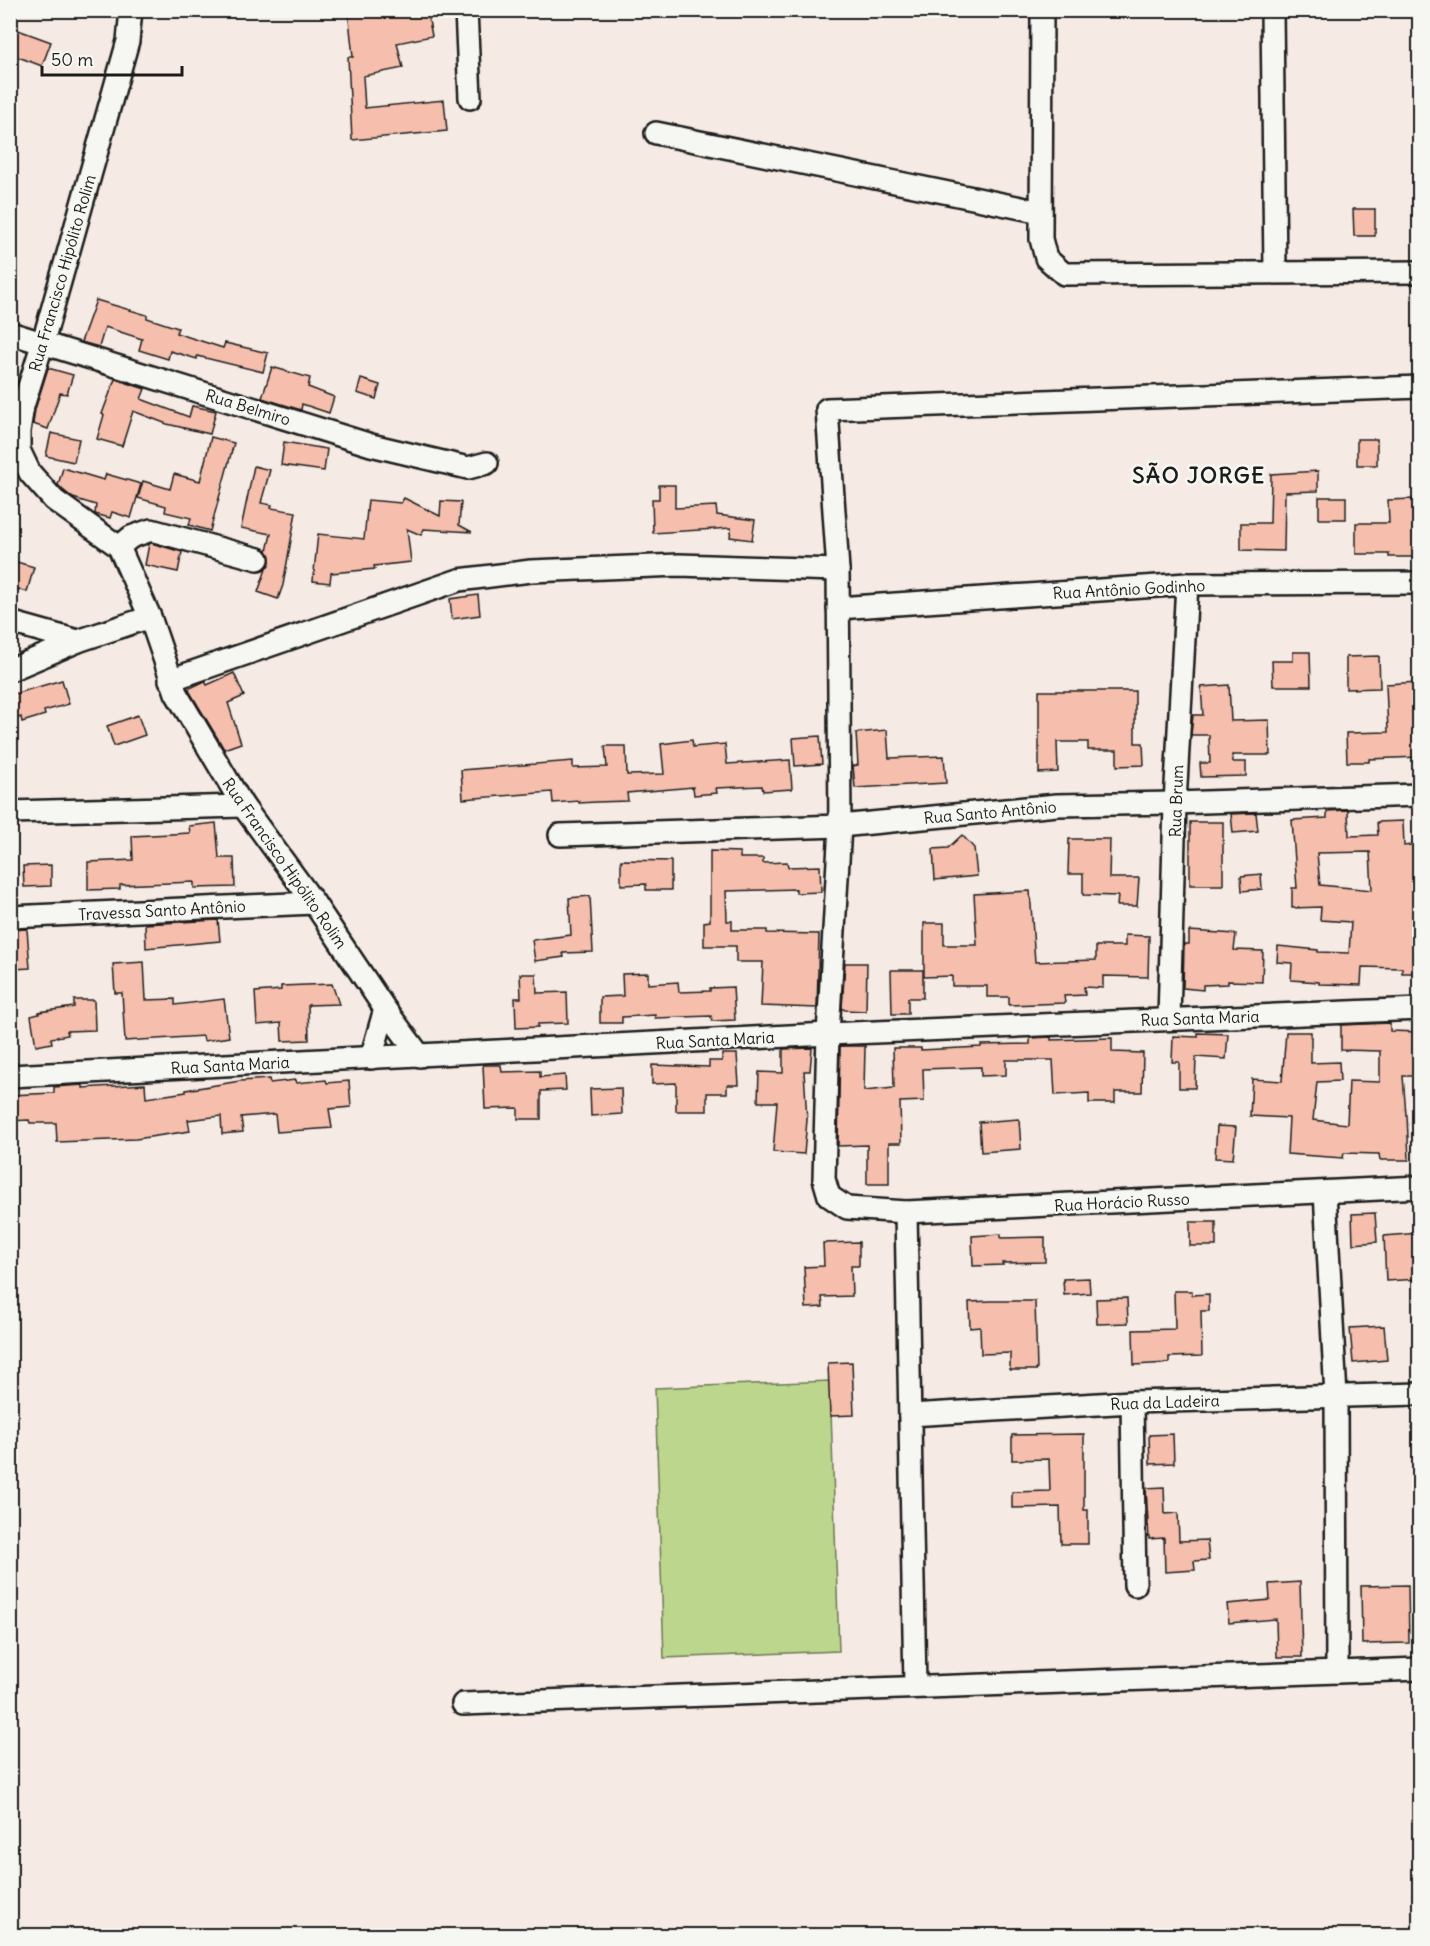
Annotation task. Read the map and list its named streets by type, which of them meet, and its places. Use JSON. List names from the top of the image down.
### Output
{
  "streets": {
    "street": [
      "Rua Francisco Hipólito Rolim",
      "Rua Belmiro",
      "Rua Antônio Godinho",
      "Rua Brum",
      "Rua Santo Antônio",
      "Travessa Santo Antônio",
      "Rua Santa Maria",
      "Rua Horácio Russo",
      "Rua da Ladeira"
    ]
  },
  "crossings": [
    ["Rua Francisco Hipólito Rolim", "Rua Belmiro"],
    ["Rua Francisco Hipólito Rolim", "Travessa Santo Antônio"],
    ["Rua Francisco Hipólito Rolim", "Rua Santa Maria"],
    ["Rua Antônio Godinho", "Rua Brum"],
    ["Rua Brum", "Rua Santo Antônio"],
    ["Rua Brum", "Rua Santa Maria"],
    ["Rua Santa Maria", "Rua Horácio Russo"]
  ],
  "districts": ["SÃO JORGE"],
  "scale_bar": "50 m"
}
